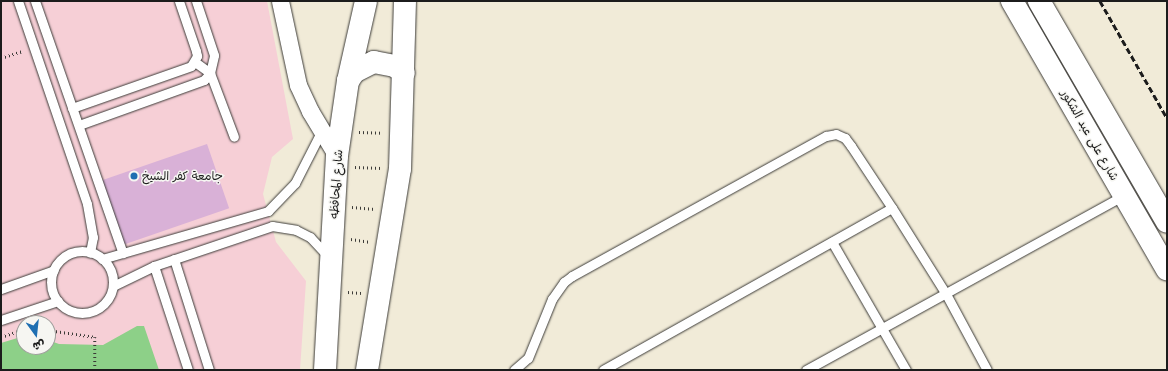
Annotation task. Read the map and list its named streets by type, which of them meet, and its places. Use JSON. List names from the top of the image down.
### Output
{
  "streets": {
    "main road": ["شارع على عبد الشكور", "شارع المحافظه"]
  },
  "places": ["جامعة كفر الشيخ"],
  "north": "bottom"
}
